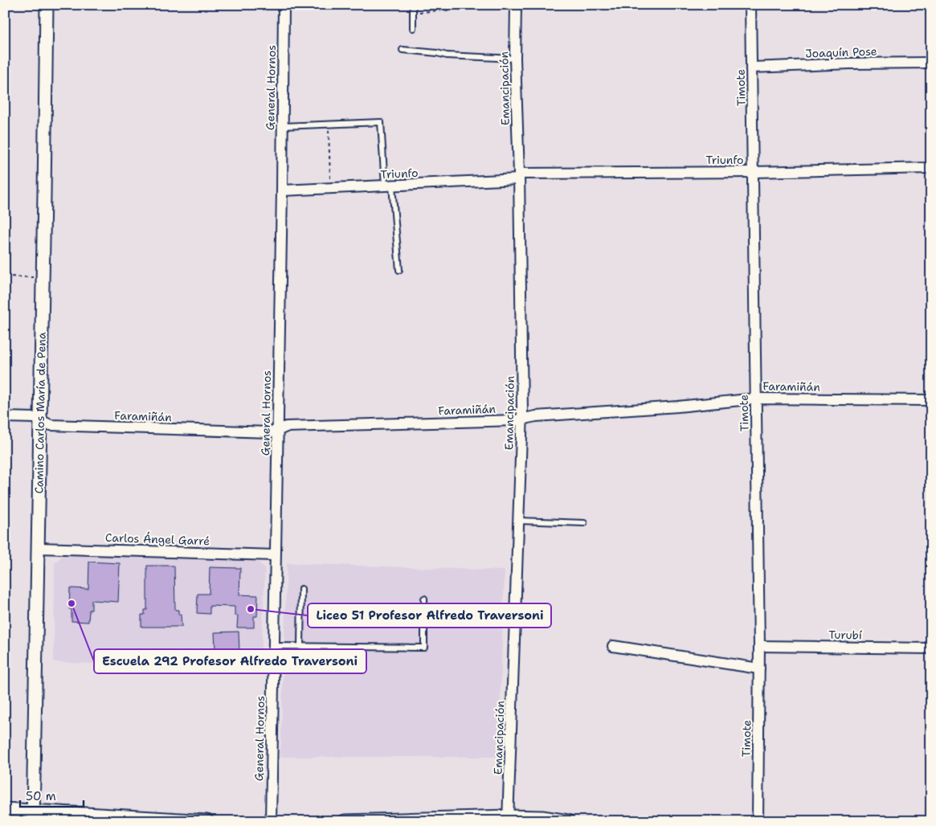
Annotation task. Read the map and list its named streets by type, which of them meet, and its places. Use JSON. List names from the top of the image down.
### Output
{
  "streets": {
    "street": [
      "Joaquín Pose",
      "General Hornos",
      "Timote",
      "Emancipación",
      "Triunfo",
      "Faramiñán",
      "Camino Carlos María de Pena",
      "Carlos Ángel Garré",
      "Turubí"
    ]
  },
  "crossings": [
    ["Joaquín Pose", "Timote"],
    ["General Hornos", "Triunfo"],
    ["General Hornos", "Faramiñán"],
    ["General Hornos", "Carlos Ángel Garré"],
    ["Timote", "Triunfo"],
    ["Timote", "Faramiñán"],
    ["Timote", "Turubí"],
    ["Emancipación", "Triunfo"],
    ["Emancipación", "Faramiñán"],
    ["Faramiñán", "Camino Carlos María de Pena"],
    ["Camino Carlos María de Pena", "Carlos Ángel Garré"]
  ],
  "places": ["Escuela 292 Profesor Alfredo Traversoni", "Liceo 51 Profesor Alfredo Traversoni"],
  "scale_bar": "50 m"
}
